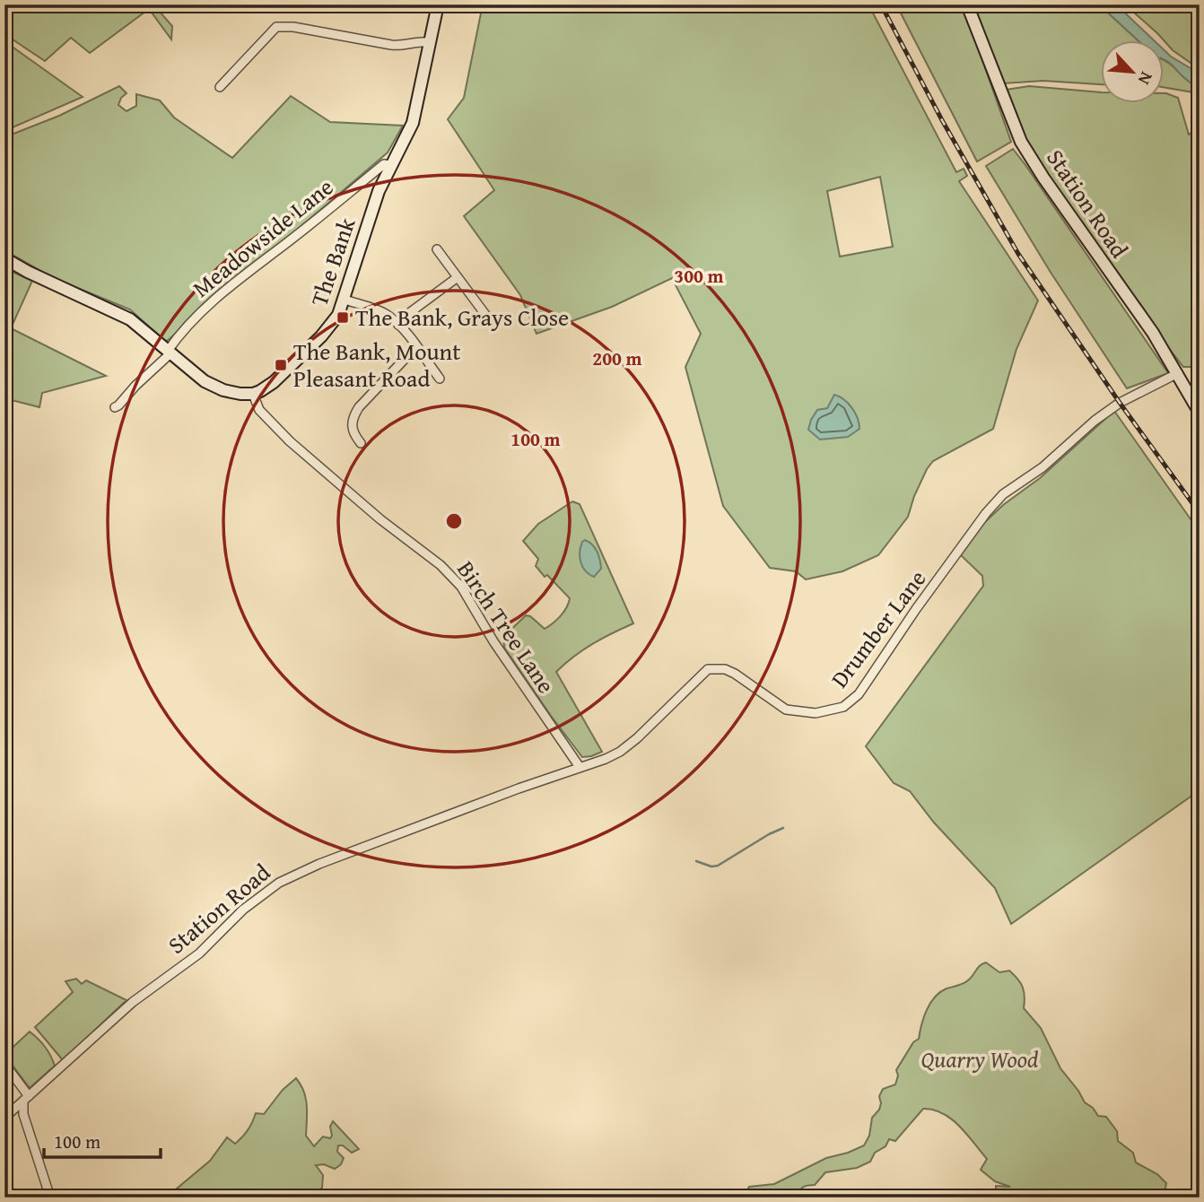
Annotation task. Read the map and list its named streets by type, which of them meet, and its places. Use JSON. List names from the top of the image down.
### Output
{
  "streets": {
    "street": [
      "Station Road",
      "Meadowside Lane",
      "The Bank",
      "Birch Tree Lane",
      "Drumber Lane"
    ]
  },
  "crossings": [
    ["Station Road", "Birch Tree Lane"],
    ["Station Road", "Drumber Lane"],
    ["Meadowside Lane", "The Bank"],
    ["The Bank", "Birch Tree Lane"],
    ["Birch Tree Lane", "Drumber Lane"]
  ],
  "parks": ["Quarry Wood"],
  "places": {
    "transit": ["The Bank, Grays Close", "The Bank, Mount Pleasant Road"]
  },
  "scale_bar": "100 m",
  "north": "bottom right",
  "rings": ["300 m", "200 m", "100 m"]
}
